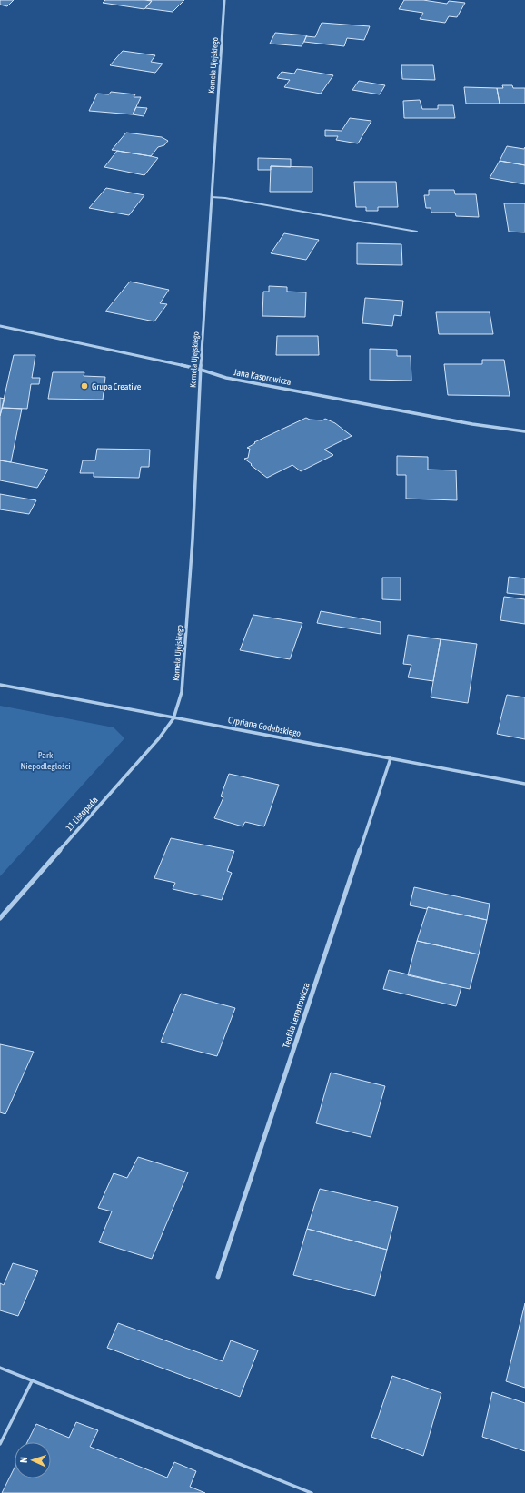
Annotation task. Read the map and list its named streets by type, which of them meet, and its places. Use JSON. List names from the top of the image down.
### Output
{
  "streets": {
    "street": [
      "Kornela Ujejskiego",
      "Jana Kasprowicza",
      "Cypriana Godebskiego",
      "11 Listopada",
      "Teofila Lenartowicza"
    ]
  },
  "crossings": [
    ["Kornela Ujejskiego", "Jana Kasprowicza"],
    ["Kornela Ujejskiego", "Cypriana Godebskiego"],
    ["Kornela Ujejskiego", "11 Listopada"],
    ["Cypriana Godebskiego", "11 Listopada"],
    ["Cypriana Godebskiego", "Teofila Lenartowicza"]
  ],
  "parks": ["Park Niepodległości"],
  "places": ["Grupa Creative"],
  "north": "left"
}
